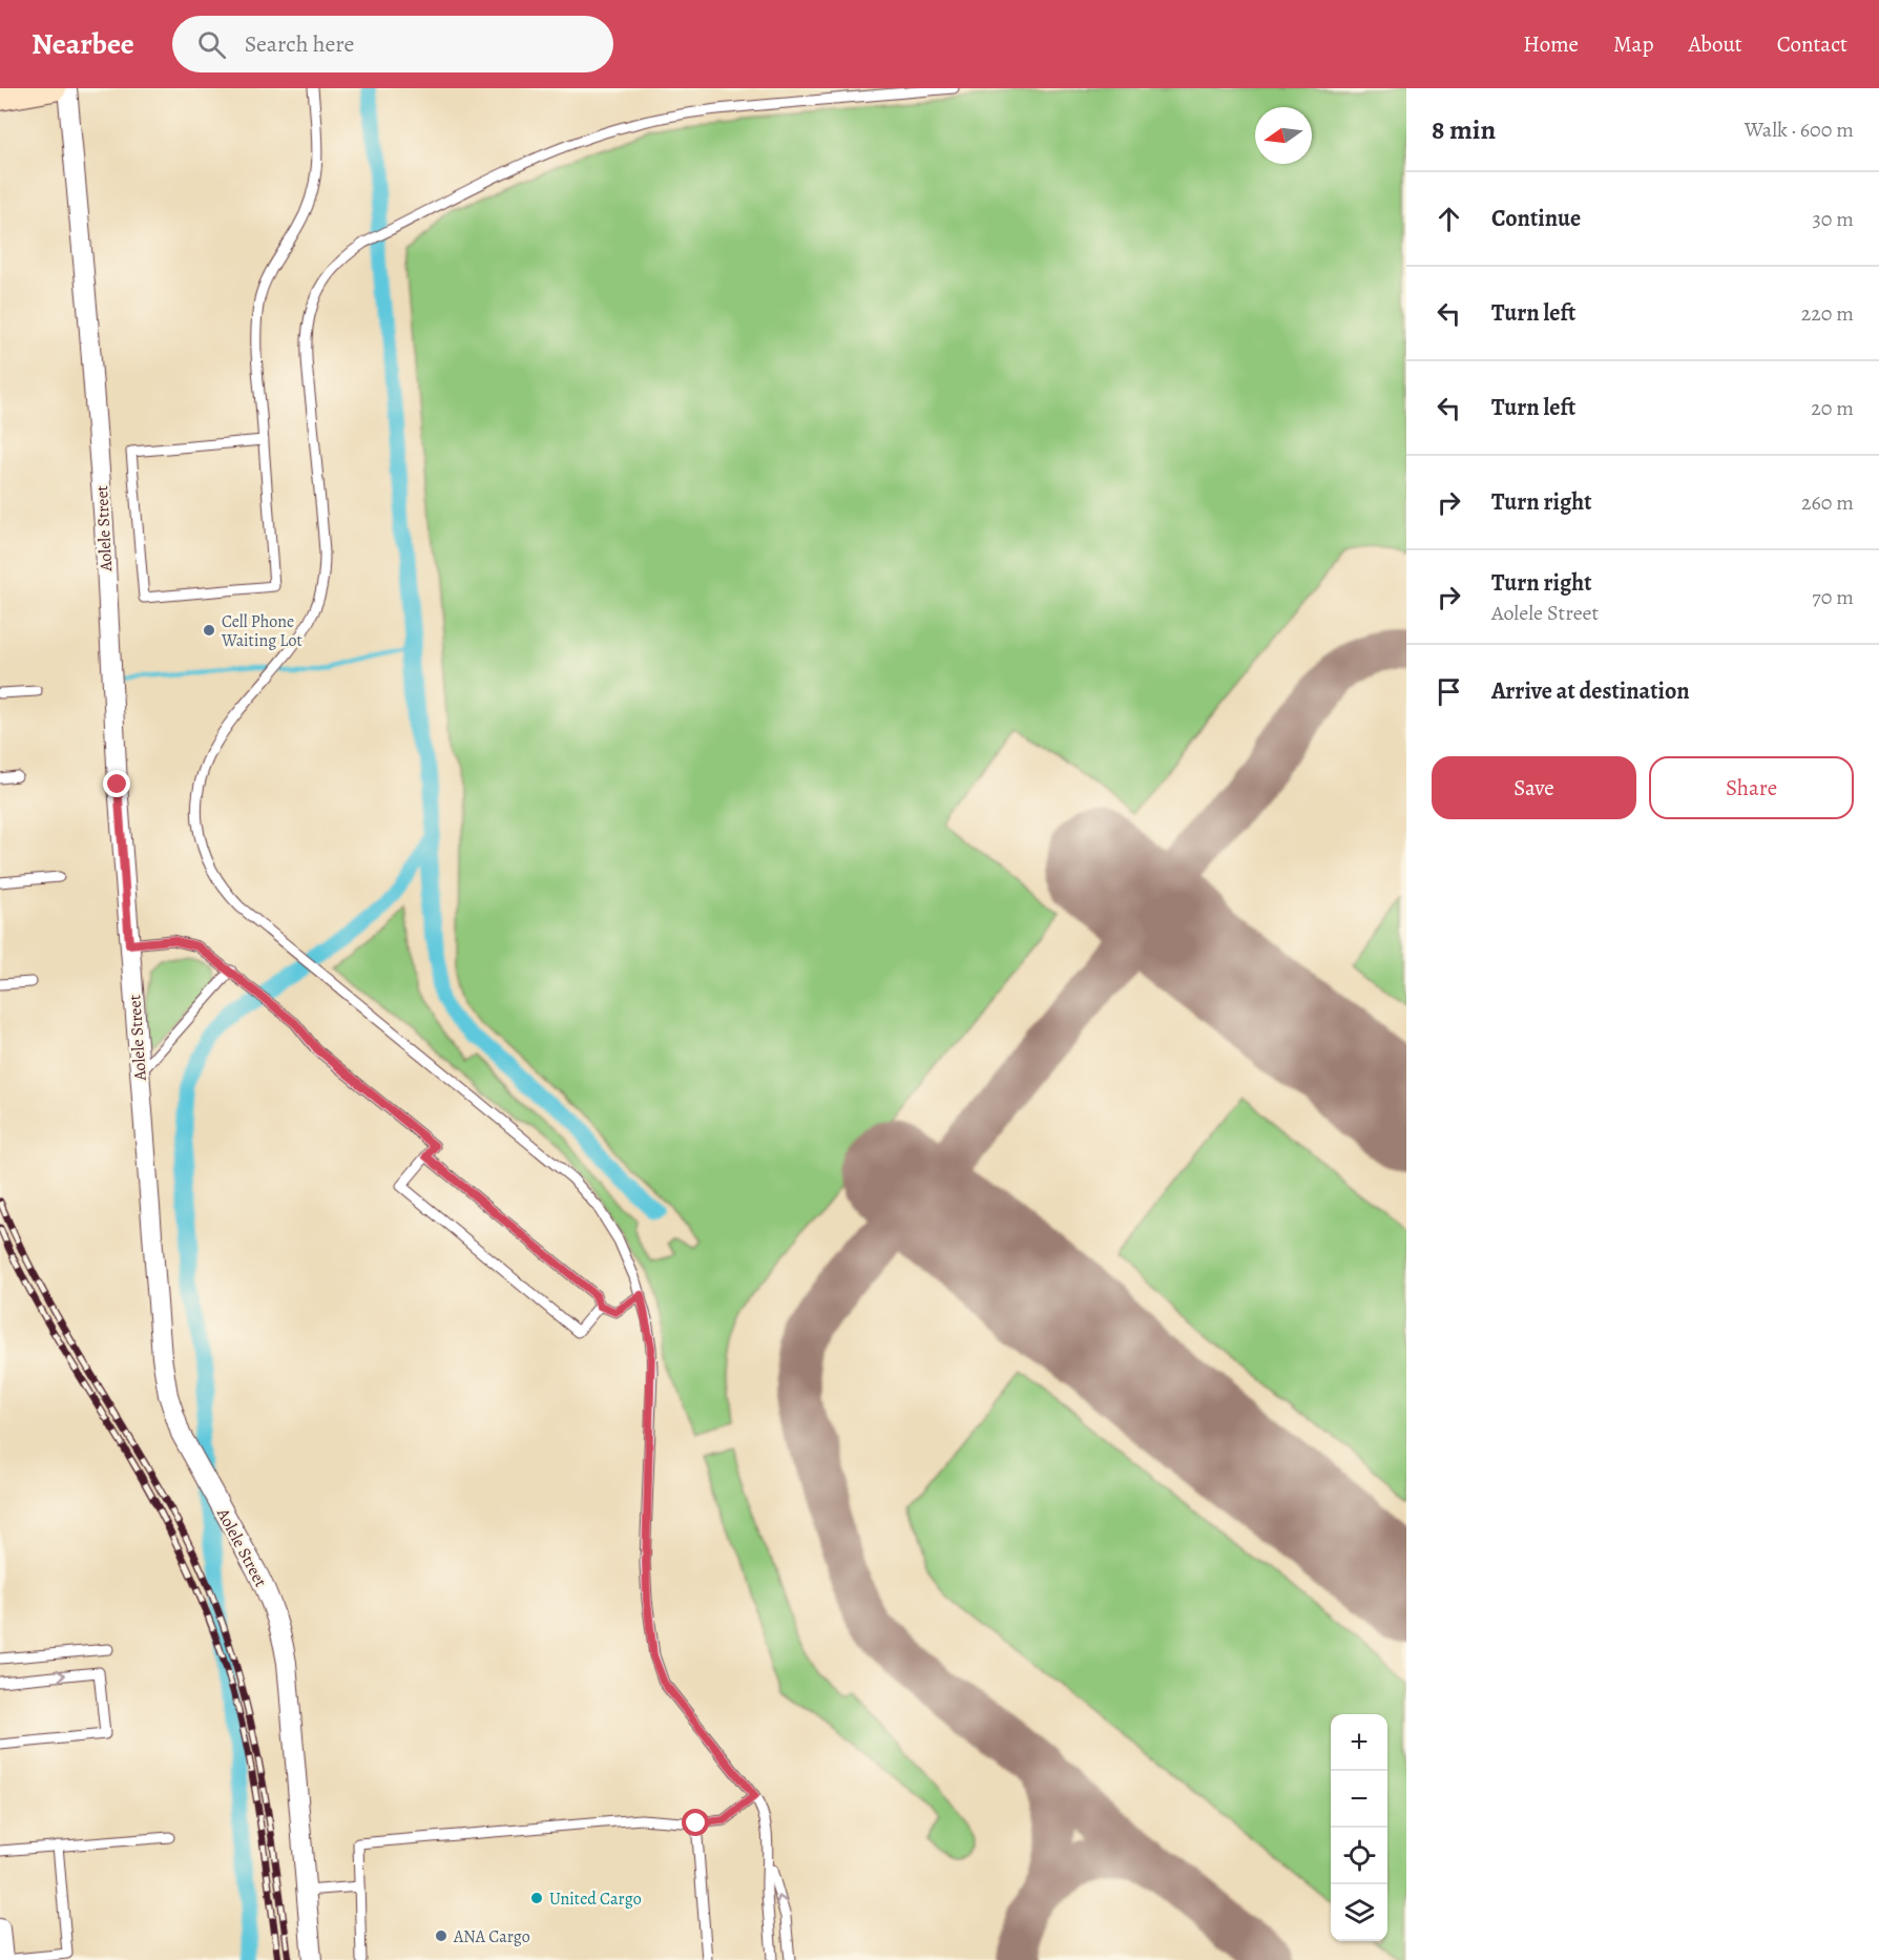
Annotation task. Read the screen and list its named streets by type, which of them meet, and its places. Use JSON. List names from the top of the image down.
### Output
{
  "streets": {
    "street": ["Aolele Street"]
  },
  "places": ["Cell Phone Waiting Lot", "United Cargo", "ANA Cargo"],
  "north": "left",
  "page": {
    "header": "Nearbee",
    "search": "Search here",
    "nav": [
      "Home",
      "Map",
      "About",
      "Contact"
    ],
    "heading": ["8 min", "Walk · 600 m"],
    "list": [
      ["Continue", "30 m"],
      ["Turn left", "220 m"],
      ["Turn left", "20 m"],
      ["Turn right", "260 m"],
      ["Turn right", "Aolele Street", "70 m"],
      "Arrive at destination"
    ],
    "buttons": ["Save", "Share"],
    "map_buttons": ["+", "−"]
  }
}
